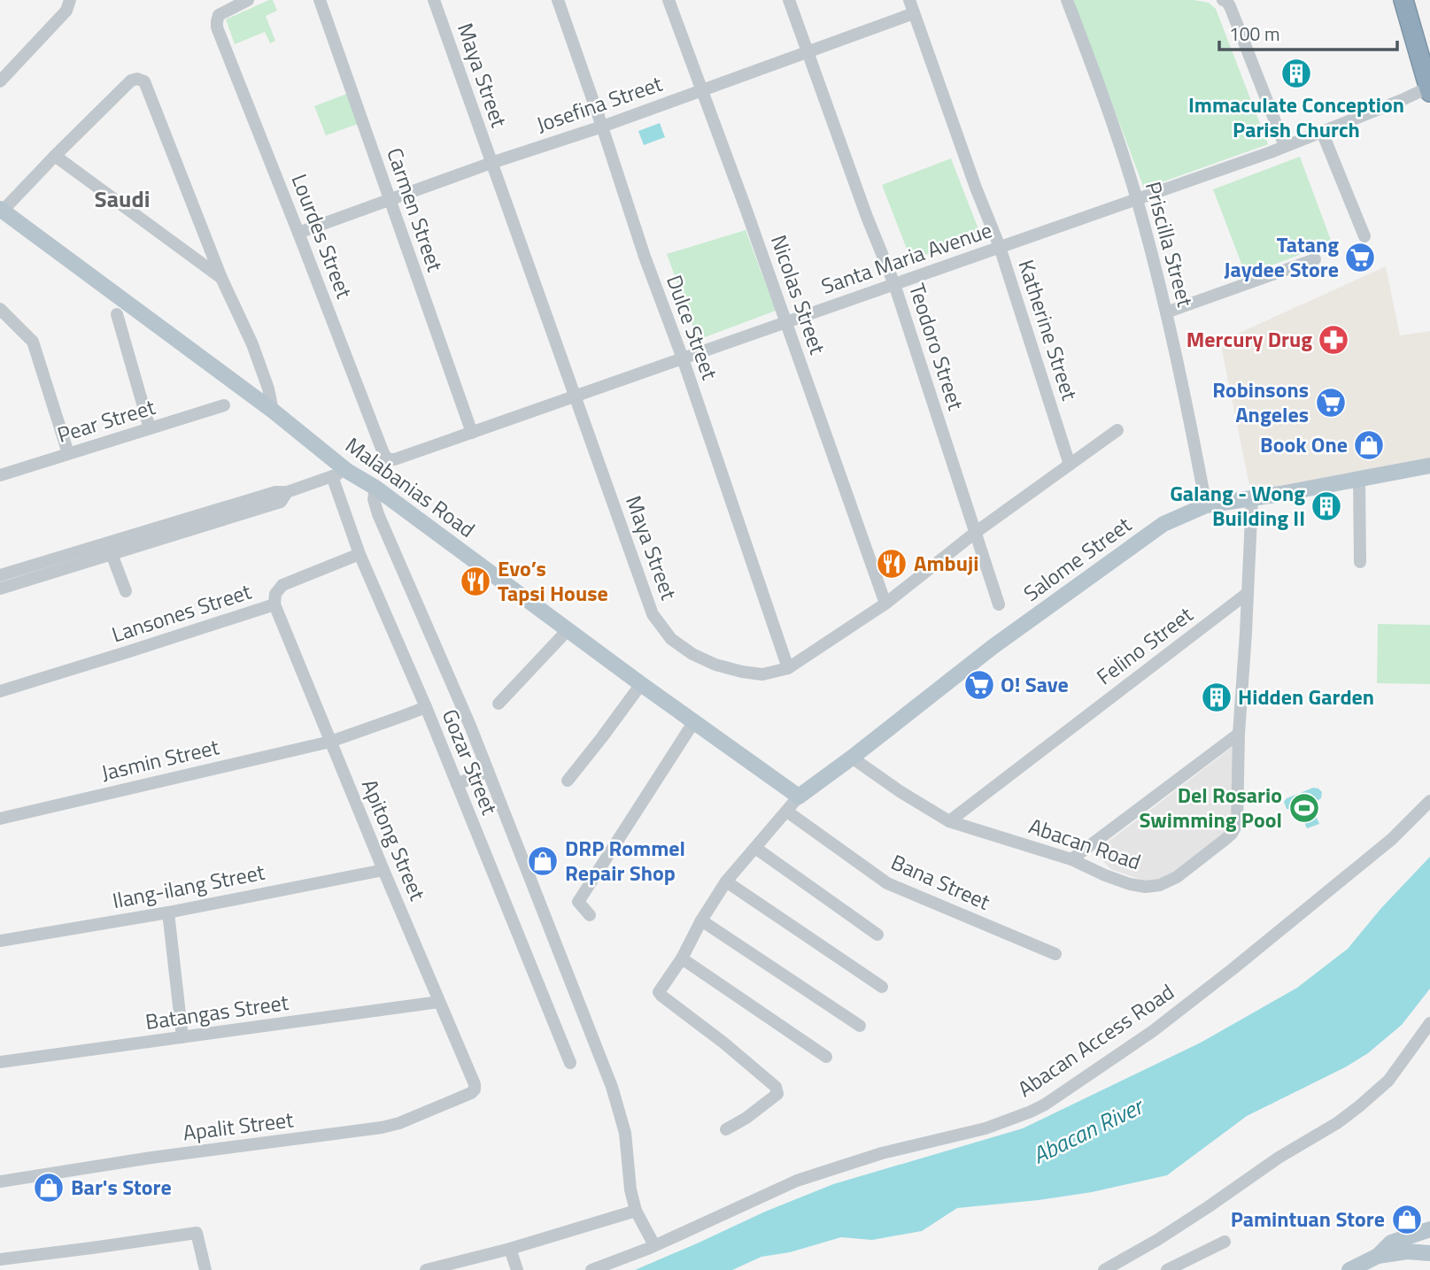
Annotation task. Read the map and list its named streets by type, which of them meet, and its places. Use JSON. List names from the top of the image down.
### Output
{
  "streets": {
    "main road": ["Malabanias Road", "Salome Street"],
    "street": [
      "Maya Street",
      "Josefina Street",
      "Carmen Street",
      "Lourdes Street",
      "Priscilla Street",
      "Santa Maria Avenue",
      "Nicolas Street",
      "Dulce Street",
      "Katherine Street",
      "Teodoro Street",
      "Pear Street",
      "Lansones Street",
      "Felino Street",
      "Jasmin Street",
      "Gozar Street",
      "Apitong Street",
      "Abacan Road",
      "Bana Street",
      "Ilang-ilang Street",
      "Batangas Street",
      "Abacan Access Road",
      "Apalit Street"
    ]
  },
  "crossings": [
    ["Maya Street", "Josefina Street"],
    ["Maya Street", "Santa Maria Avenue"],
    ["Maya Street", "Nicolas Street"],
    ["Maya Street", "Dulce Street"],
    ["Maya Street", "Katherine Street"],
    ["Maya Street", "Teodoro Street"],
    ["Josefina Street", "Carmen Street"],
    ["Josefina Street", "Lourdes Street"],
    ["Josefina Street", "Nicolas Street"],
    ["Josefina Street", "Dulce Street"],
    ["Josefina Street", "Katherine Street"],
    ["Josefina Street", "Teodoro Street"],
    ["Carmen Street", "Santa Maria Avenue"],
    ["Lourdes Street", "Santa Maria Avenue"],
    ["Priscilla Street", "Santa Maria Avenue"],
    ["Priscilla Street", "Salome Street"],
    ["Santa Maria Avenue", "Nicolas Street"],
    ["Santa Maria Avenue", "Dulce Street"],
    ["Santa Maria Avenue", "Katherine Street"],
    ["Santa Maria Avenue", "Teodoro Street"],
    ["Malabanias Road", "Salome Street"],
    ["Salome Street", "Abacan Road"],
    ["Lansones Street", "Gozar Street"],
    ["Lansones Street", "Apitong Street"],
    ["Felino Street", "Abacan Road"],
    ["Jasmin Street", "Gozar Street"],
    ["Jasmin Street", "Apitong Street"],
    ["Apitong Street", "Ilang-ilang Street"],
    ["Apitong Street", "Batangas Street"],
    ["Apitong Street", "Apalit Street"]
  ],
  "districts": ["Saudi"],
  "water": ["Abacan River"],
  "places": {
    "building": ["Immaculate Conception Parish Church", "Galang - Wong Building II", "Hidden Garden"],
    "supermarket": ["Tatang Jaydee Store", "Robinsons Angeles", "O! Save"],
    "pharmacy": ["Mercury Drug"],
    "shop": [
      "Book One",
      "DRP Rommel Repair Shop",
      "Bar's Store",
      "Pamintuan Store"
    ],
    "restaurant": ["Ambuji", "Evo’s Tapsi House"],
    "sports": ["Del Rosario Swimming Pool"]
  },
  "scale_bar": "100 m"
}
